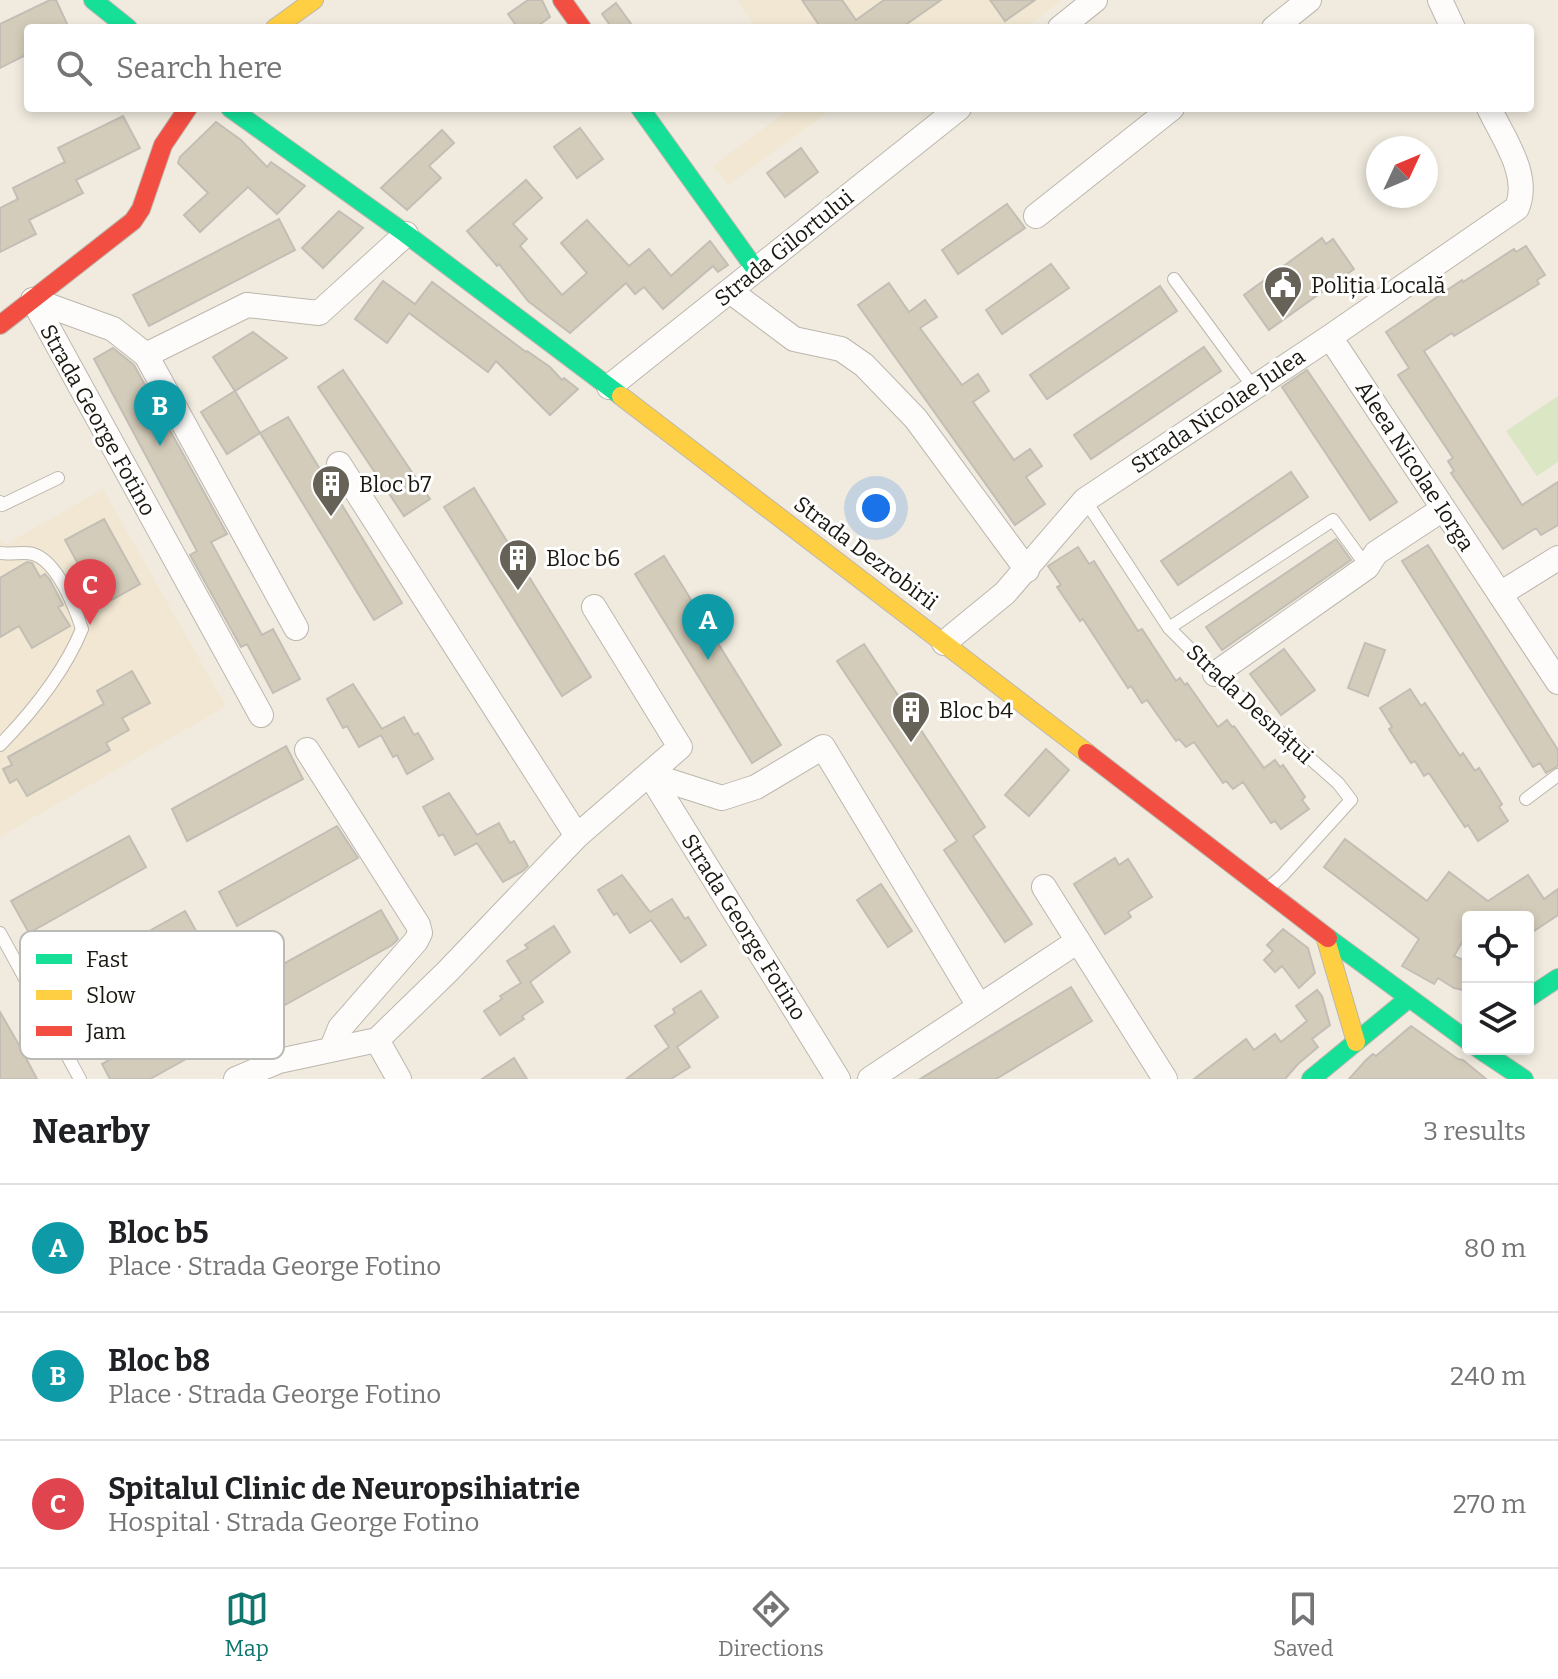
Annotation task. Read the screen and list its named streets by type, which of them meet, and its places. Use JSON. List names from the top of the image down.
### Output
{
  "streets": {
    "street": [
      "Strada Gilortului",
      "Strada Nicolae Julea",
      "Strada George Fotino",
      "Aleea Nicolae Iorga",
      "Strada Dezrobirii"
    ],
    "lane": ["Strada Desnățui"]
  },
  "crossings": [
    ["Strada Gilortului", "Strada Dezrobirii"],
    ["Strada Nicolae Julea", "Aleea Nicolae Iorga"],
    ["Strada Nicolae Julea", "Strada Dezrobirii"],
    ["Strada Nicolae Julea", "Strada Desnățui"],
    ["Strada Dezrobirii", "Strada Desnățui"]
  ],
  "places": {
    "public building": ["Poliția Locală"],
    "building": ["Bloc b7", "Bloc b6", "Bloc b4"]
  },
  "legend": ["Fast", "Slow", "Jam"],
  "north": "top right",
  "page": {
    "search": "Search here",
    "pins": ["B", "C", "A"],
    "heading": ["Nearby", "3 results"],
    "list": [
      {
        "mark": "A",
        "name": "Bloc b5",
        "note": "Place · Strada George Fotino",
        "value": "80 m"
      },
      {
        "mark": "B",
        "name": "Bloc b8",
        "note": "Place · Strada George Fotino",
        "value": "240 m"
      },
      {
        "mark": "C",
        "name": "Spitalul Clinic de Neuropsihiatrie",
        "note": "Hospital · Strada George Fotino",
        "value": "270 m"
      }
    ],
    "nav": ["Map", "Directions", "Saved"]
  }
}
